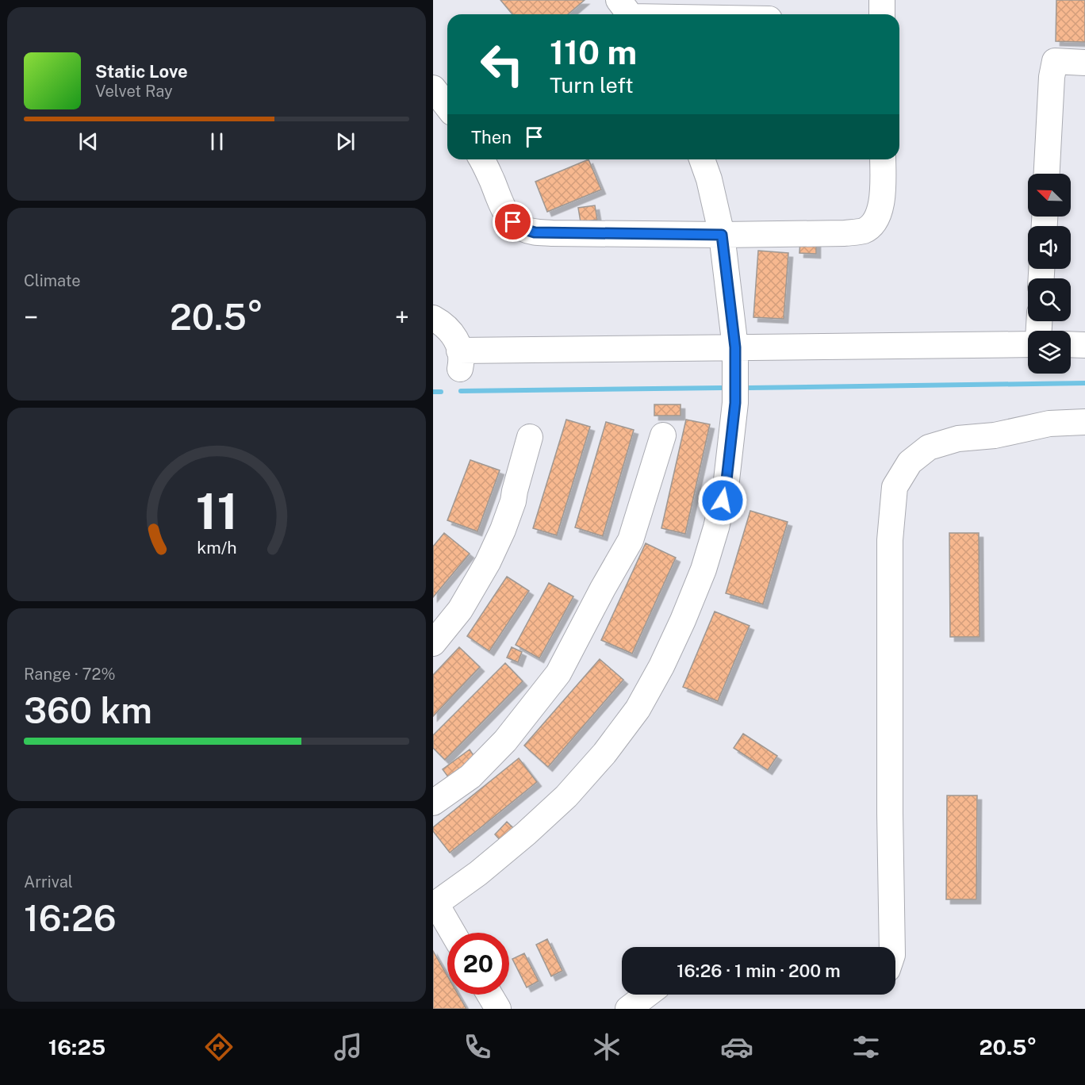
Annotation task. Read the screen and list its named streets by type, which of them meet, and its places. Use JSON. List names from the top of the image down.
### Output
{
  "north": "top left",
  "page": {
    "turn": ["110 m", "Turn left"],
    "song": ["Static Love", "Velvet Ray"],
    "then": "Then",
    "tile": [
      "Climate",
      ["Range · 72%", "360 km"],
      ["Arrival", "16:26"]
    ],
    "heat": ["−", "20.5°", "+"],
    "limit": "20",
    "trip": "16:26 · 1 min · 200 m",
    "tabs": ["16:25", "20.5°"],
    "gauge": ["11", "km/h"]
  }
}
